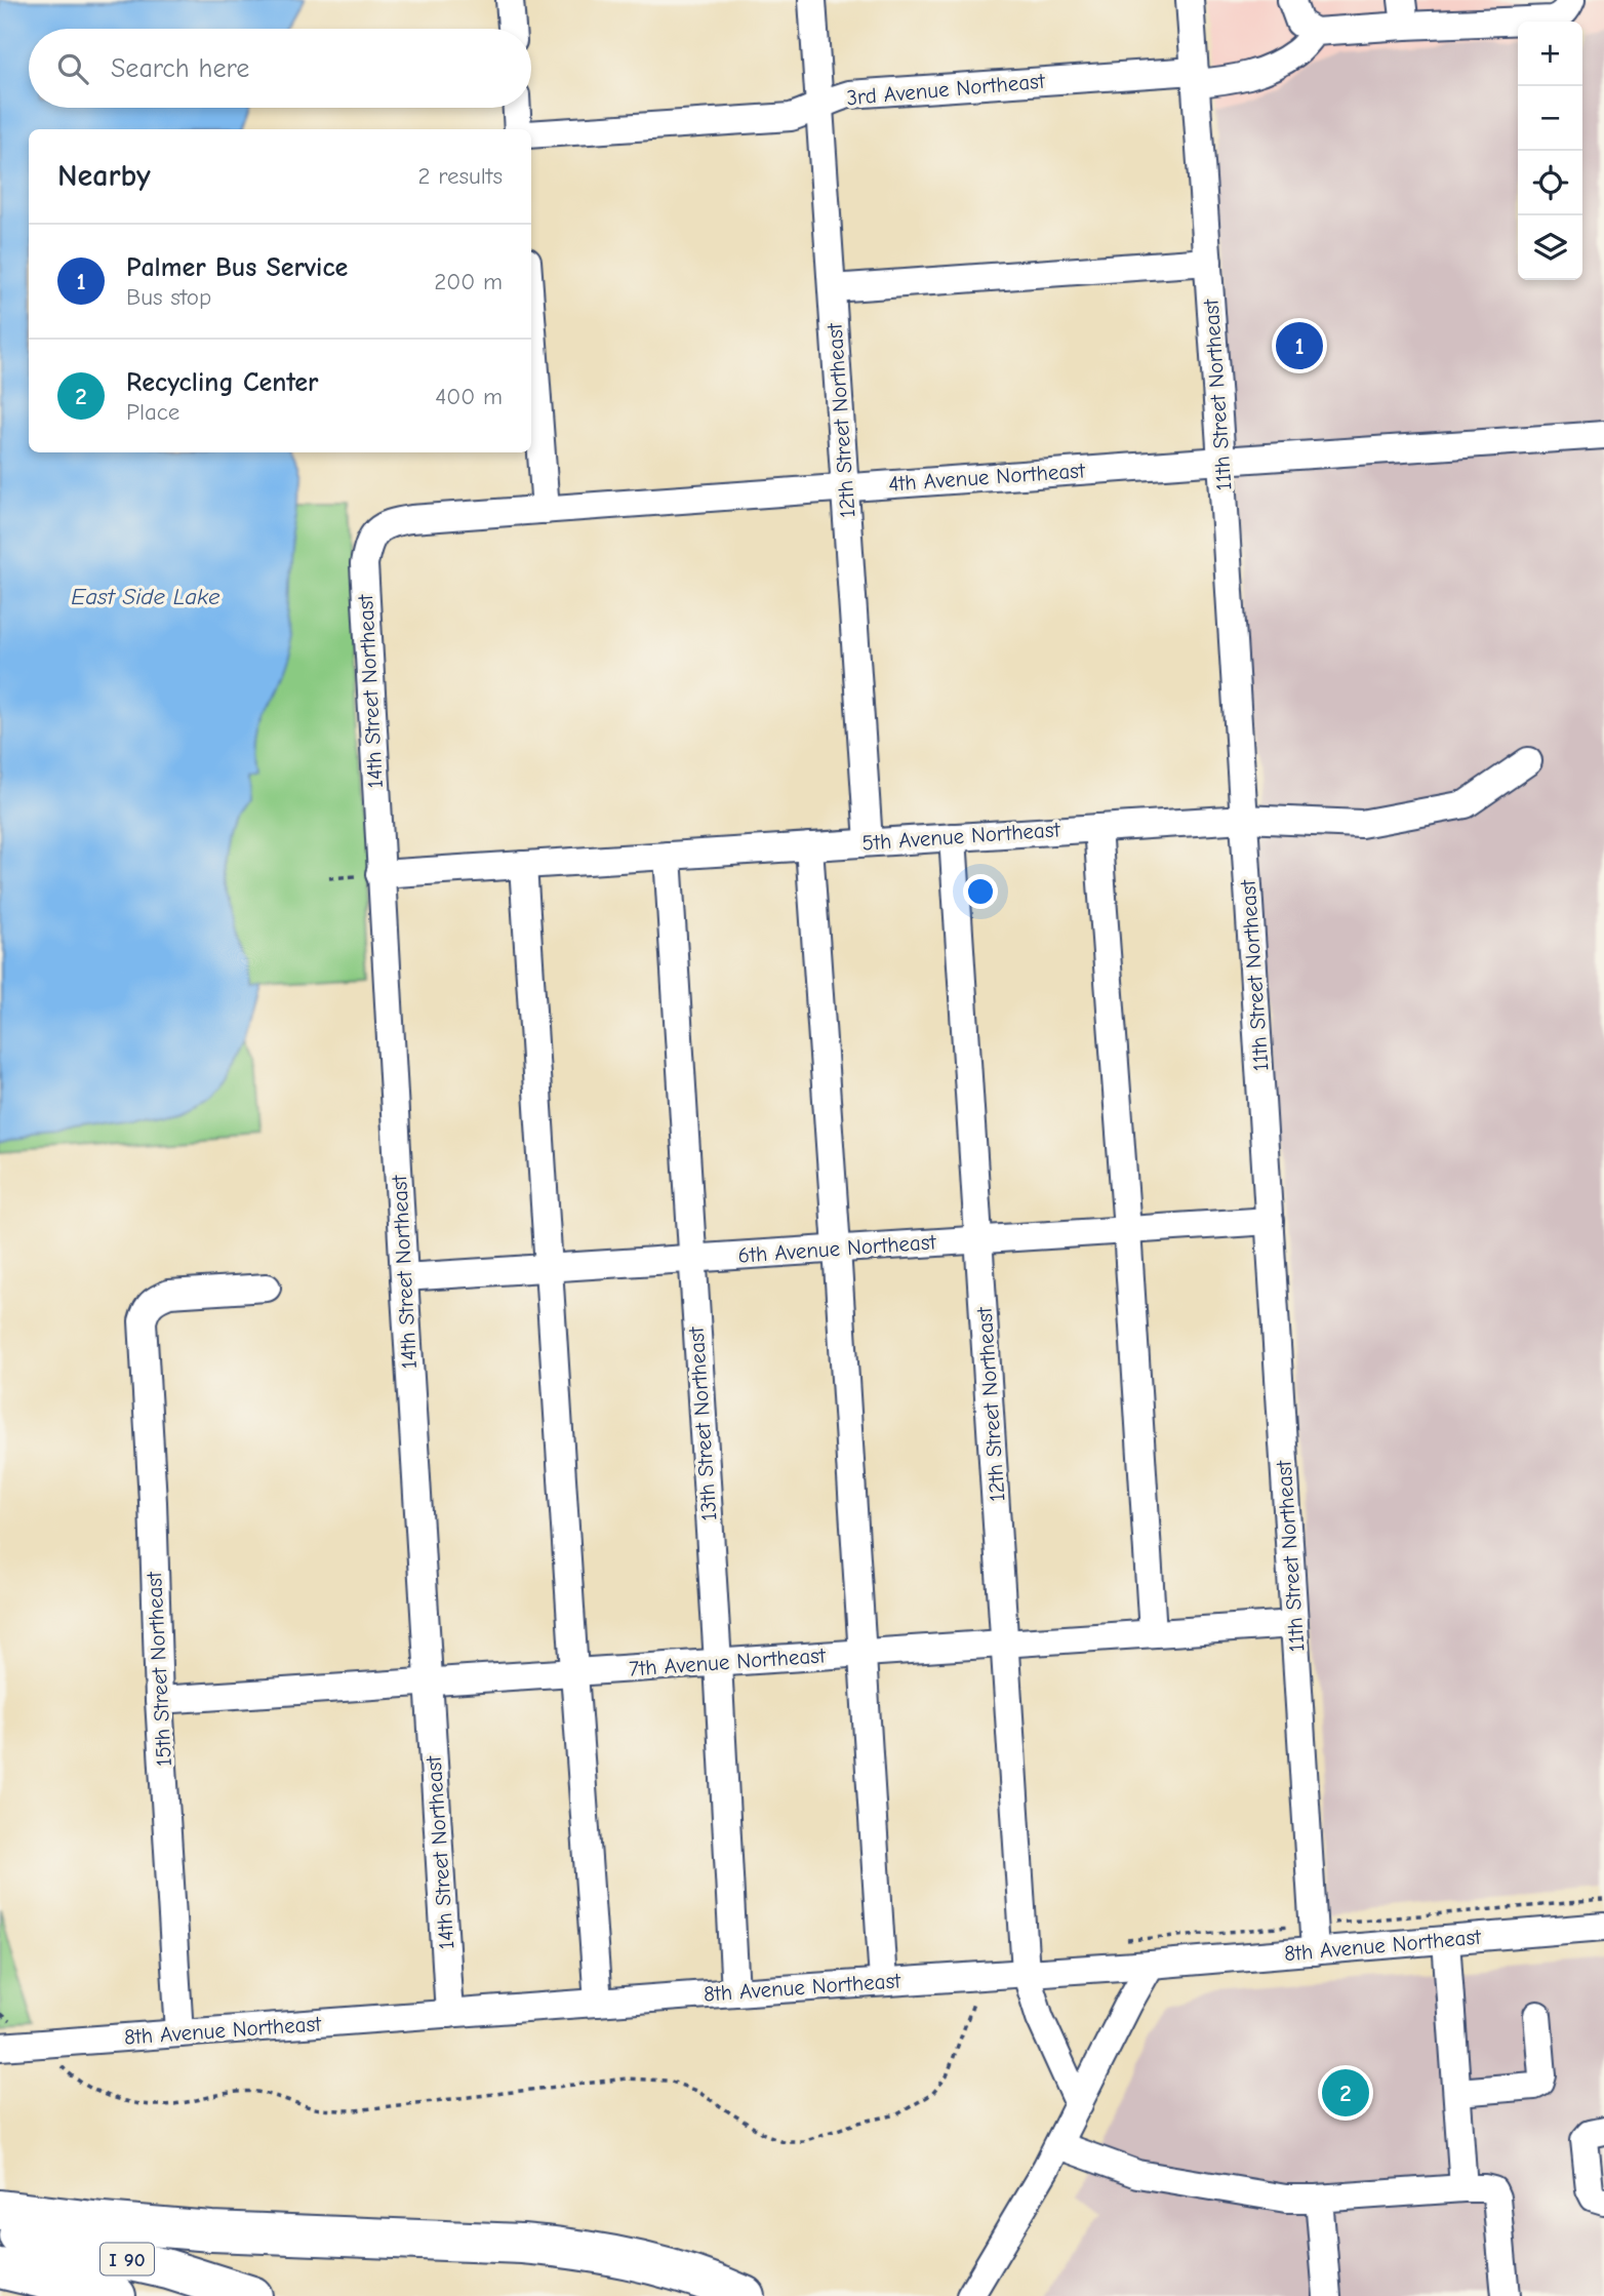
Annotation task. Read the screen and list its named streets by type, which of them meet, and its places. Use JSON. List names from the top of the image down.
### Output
{
  "streets": {
    "highway": ["I 90"],
    "street": [
      "3rd Avenue Northeast",
      "11th Street Northeast",
      "12th Street Northeast",
      "4th Avenue Northeast",
      "14th Street Northeast",
      "5th Avenue Northeast",
      "6th Avenue Northeast",
      "13th Street Northeast",
      "7th Avenue Northeast",
      "15th Street Northeast",
      "8th Avenue Northeast"
    ]
  },
  "crossings": [
    ["3rd Avenue Northeast", "11th Street Northeast"],
    ["3rd Avenue Northeast", "12th Street Northeast"],
    ["11th Street Northeast", "4th Avenue Northeast"],
    ["11th Street Northeast", "5th Avenue Northeast"],
    ["11th Street Northeast", "6th Avenue Northeast"],
    ["11th Street Northeast", "7th Avenue Northeast"],
    ["11th Street Northeast", "8th Avenue Northeast"],
    ["12th Street Northeast", "4th Avenue Northeast"],
    ["12th Street Northeast", "5th Avenue Northeast"],
    ["12th Street Northeast", "6th Avenue Northeast"],
    ["12th Street Northeast", "7th Avenue Northeast"],
    ["12th Street Northeast", "8th Avenue Northeast"],
    ["4th Avenue Northeast", "14th Street Northeast"],
    ["14th Street Northeast", "5th Avenue Northeast"],
    ["14th Street Northeast", "6th Avenue Northeast"],
    ["14th Street Northeast", "7th Avenue Northeast"],
    ["14th Street Northeast", "8th Avenue Northeast"],
    ["5th Avenue Northeast", "13th Street Northeast"],
    ["6th Avenue Northeast", "13th Street Northeast"],
    ["13th Street Northeast", "7th Avenue Northeast"],
    ["13th Street Northeast", "8th Avenue Northeast"],
    ["7th Avenue Northeast", "15th Street Northeast"],
    ["15th Street Northeast", "8th Avenue Northeast"]
  ],
  "water": ["East Side Lake"],
  "page": {
    "map_buttons": ["+", "−"],
    "search": "Search here",
    "heading": ["Nearby", "2 results"],
    "list": [
      {
        "mark": "1",
        "name": "Palmer Bus Service",
        "note": "Bus stop",
        "value": "200 m"
      },
      {
        "mark": "2",
        "name": "Recycling Center",
        "note": "Place",
        "value": "400 m"
      }
    ],
    "pins": ["1", "2"]
  }
}
